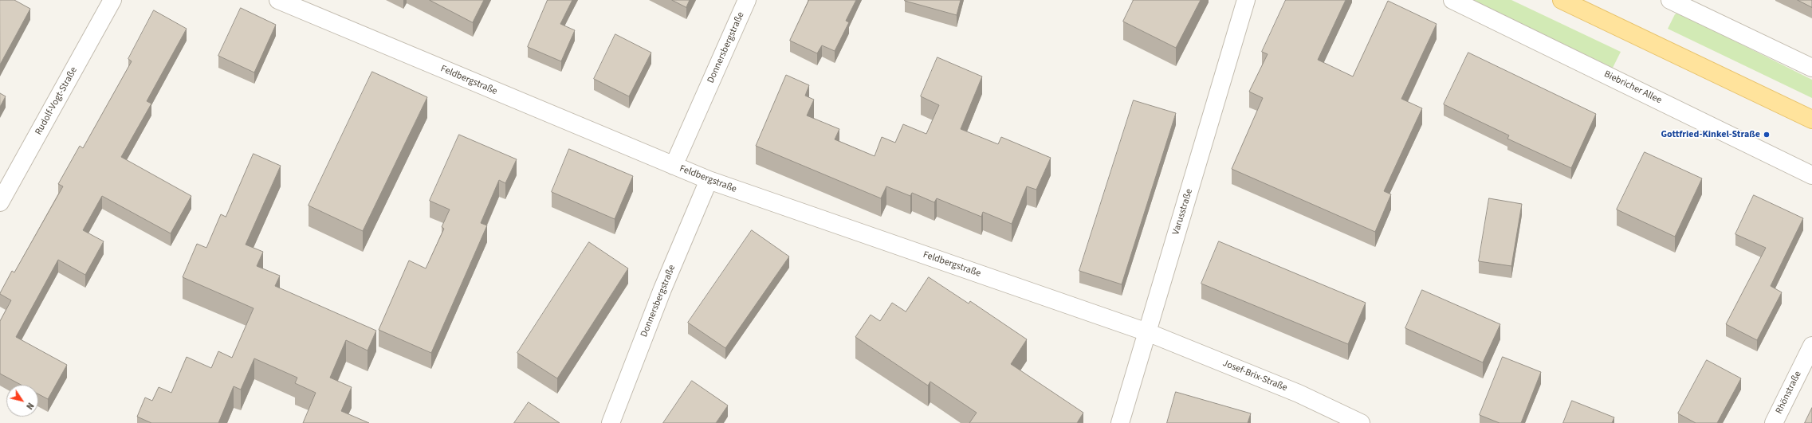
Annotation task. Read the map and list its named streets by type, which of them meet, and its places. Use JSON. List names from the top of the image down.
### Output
{
  "streets": {
    "street": [
      "Donnersbergstraße",
      "Feldbergstraße",
      "Biebricher Allee",
      "Rudolf-Vogt-Straße",
      "Varusstraße",
      "Josef-Brix-Straße",
      "Rhönstraße"
    ]
  },
  "crossings": [
    ["Donnersbergstraße", "Feldbergstraße"],
    ["Feldbergstraße", "Varusstraße"],
    ["Feldbergstraße", "Josef-Brix-Straße"],
    ["Varusstraße", "Josef-Brix-Straße"]
  ],
  "places": ["Gottfried-Kinkel-Straße"],
  "north": "bottom right"
}
